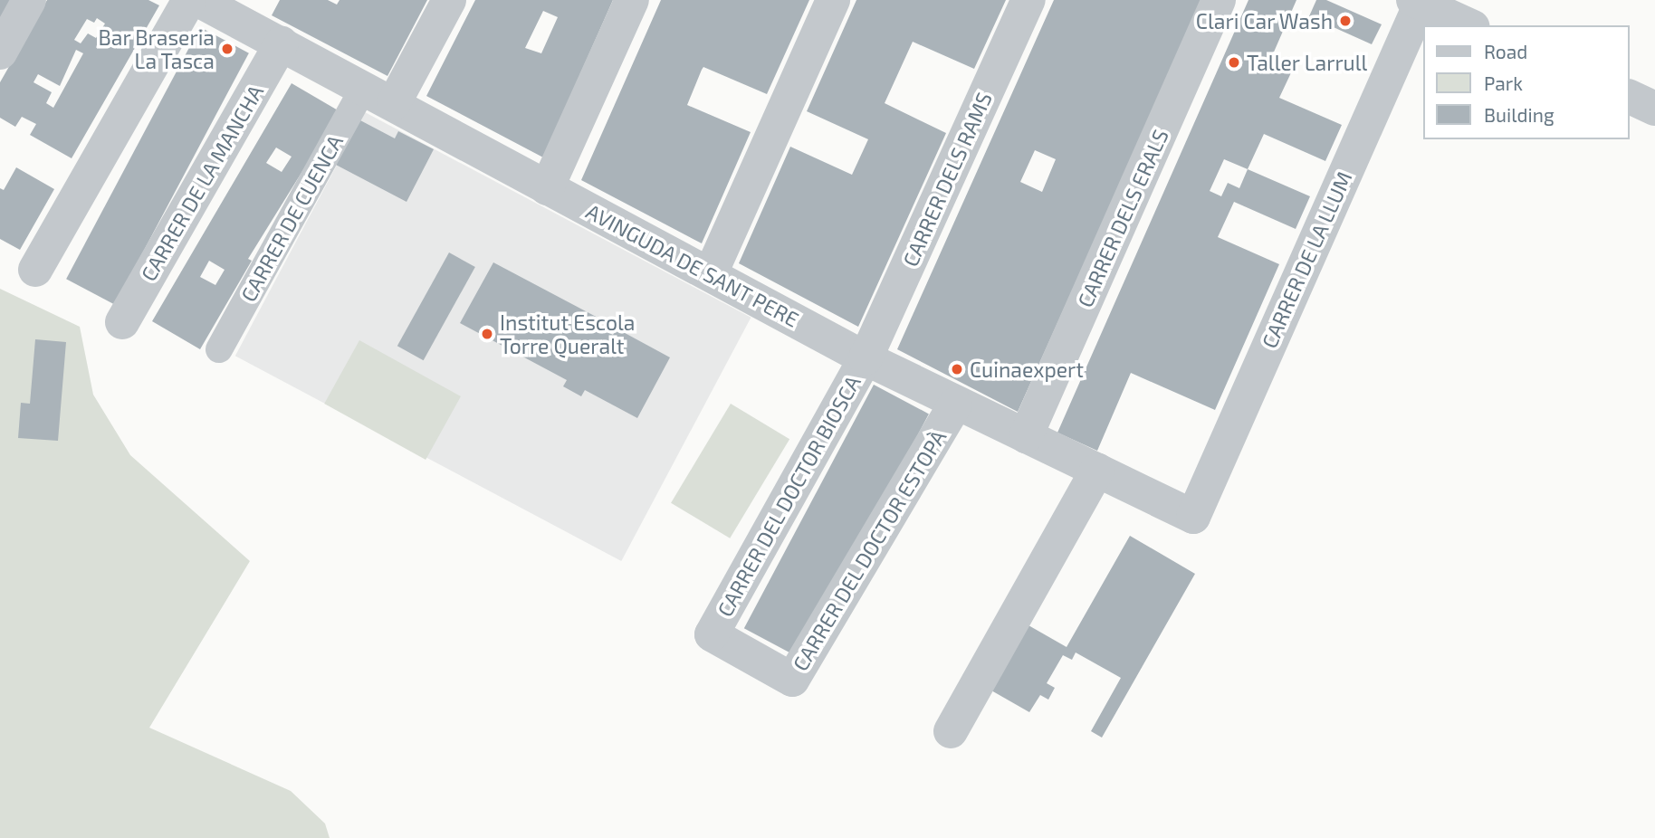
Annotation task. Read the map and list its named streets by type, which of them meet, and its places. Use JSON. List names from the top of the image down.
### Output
{
  "streets": {
    "street": [
      "CARRER DELS RAMS",
      "CARRER DE LA MANCHA",
      "CARRER DE CUENCA",
      "CARRER DELS ERALS",
      "CARRER DE LA LLUM",
      "AVINGUDA DE SANT PERE",
      "CARRER DEL DOCTOR BIOSCA",
      "CARRER DEL DOCTOR ESTOPÀ"
    ]
  },
  "crossings": [
    ["CARRER DELS RAMS", "AVINGUDA DE SANT PERE"],
    ["CARRER DELS RAMS", "CARRER DEL DOCTOR BIOSCA"],
    ["CARRER DE LA MANCHA", "AVINGUDA DE SANT PERE"],
    ["CARRER DE CUENCA", "AVINGUDA DE SANT PERE"],
    ["CARRER DELS ERALS", "AVINGUDA DE SANT PERE"],
    ["CARRER DE LA LLUM", "AVINGUDA DE SANT PERE"],
    ["AVINGUDA DE SANT PERE", "CARRER DEL DOCTOR BIOSCA"],
    ["AVINGUDA DE SANT PERE", "CARRER DEL DOCTOR ESTOPÀ"],
    ["CARRER DEL DOCTOR BIOSCA", "CARRER DEL DOCTOR ESTOPÀ"]
  ],
  "places": [
    "Clari Car Wash",
    "Bar Braseria La Tasca",
    "Taller Larrull",
    "Institut Escola Torre Queralt",
    "Cuinaexpert"
  ],
  "legend": ["Road", "Park", "Building"]
}
